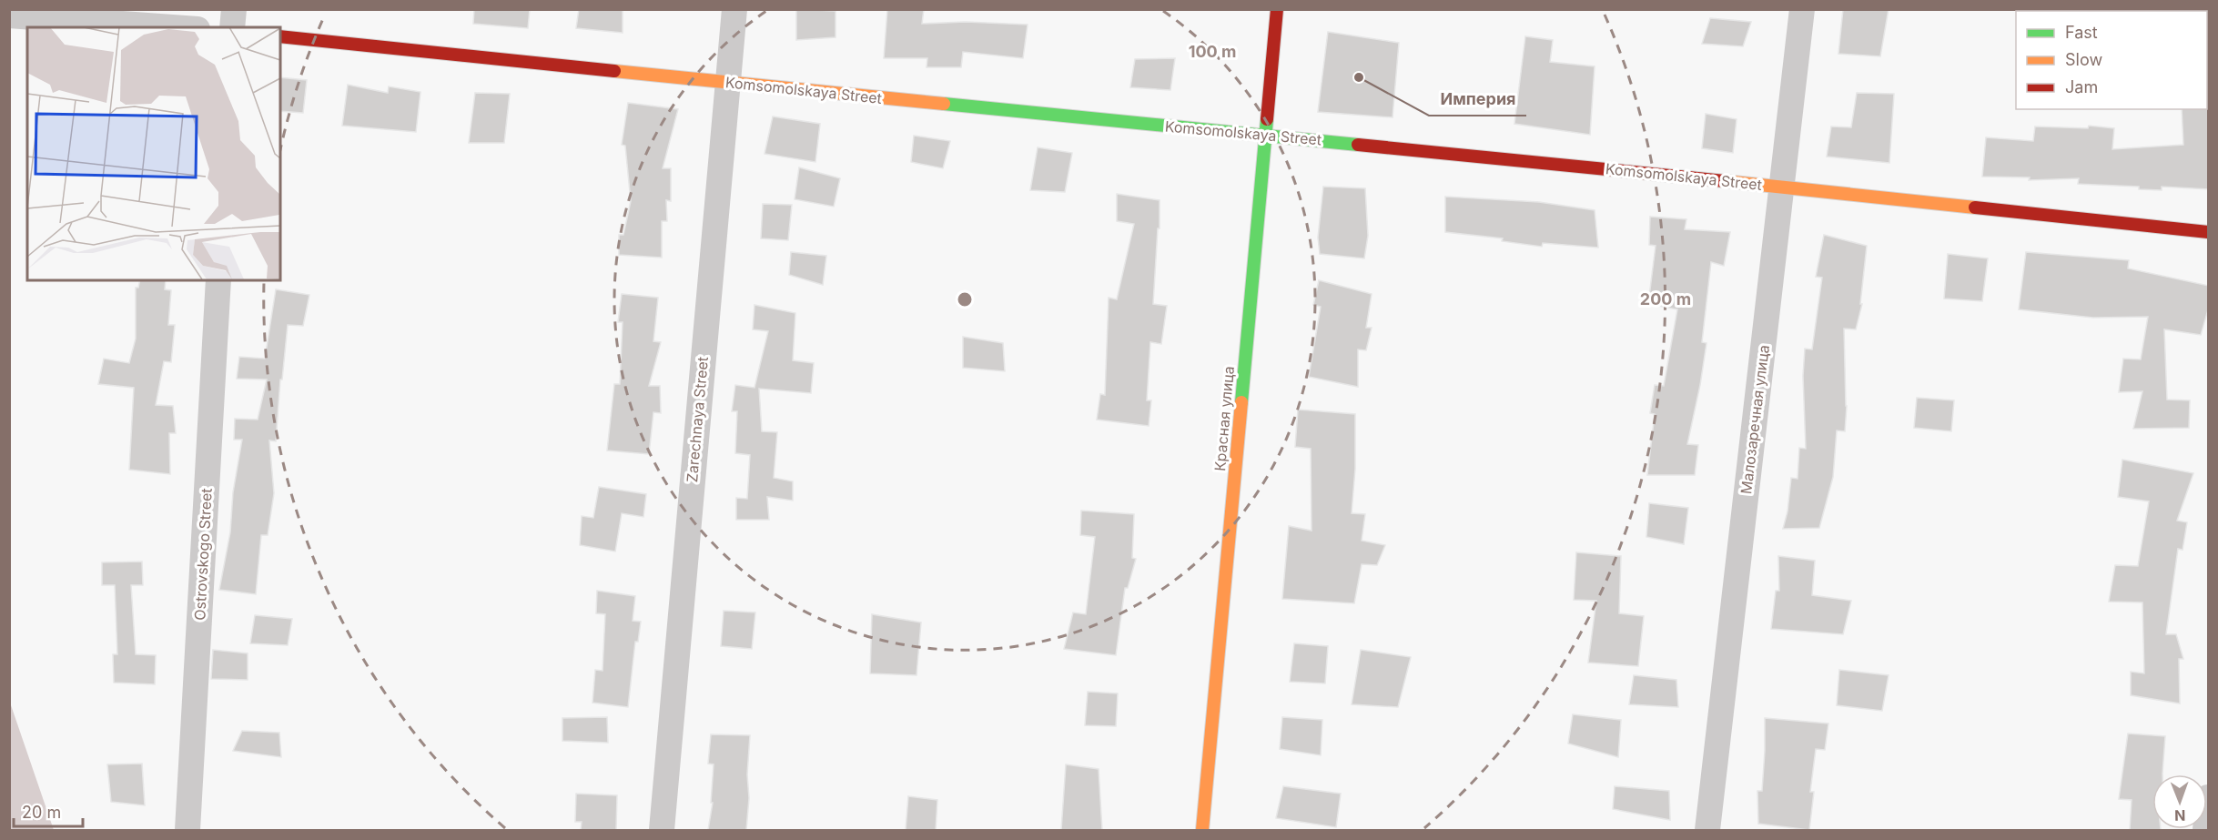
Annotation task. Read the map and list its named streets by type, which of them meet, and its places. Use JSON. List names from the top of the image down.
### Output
{
  "streets": {
    "street": [
      "Komsomolskaya Street",
      "Красная улица",
      "Zarechnaya Street",
      "Малозаречная улица",
      "Ostrovskogo Street"
    ]
  },
  "crossings": [
    ["Komsomolskaya Street", "Красная улица"],
    ["Komsomolskaya Street", "Zarechnaya Street"],
    ["Komsomolskaya Street", "Малозаречная улица"]
  ],
  "places": ["Империя"],
  "legend": ["Fast", "Slow", "Jam"],
  "scale_bar": "20 m",
  "north": "bottom",
  "rings": ["100 m", "200 m"]
}
